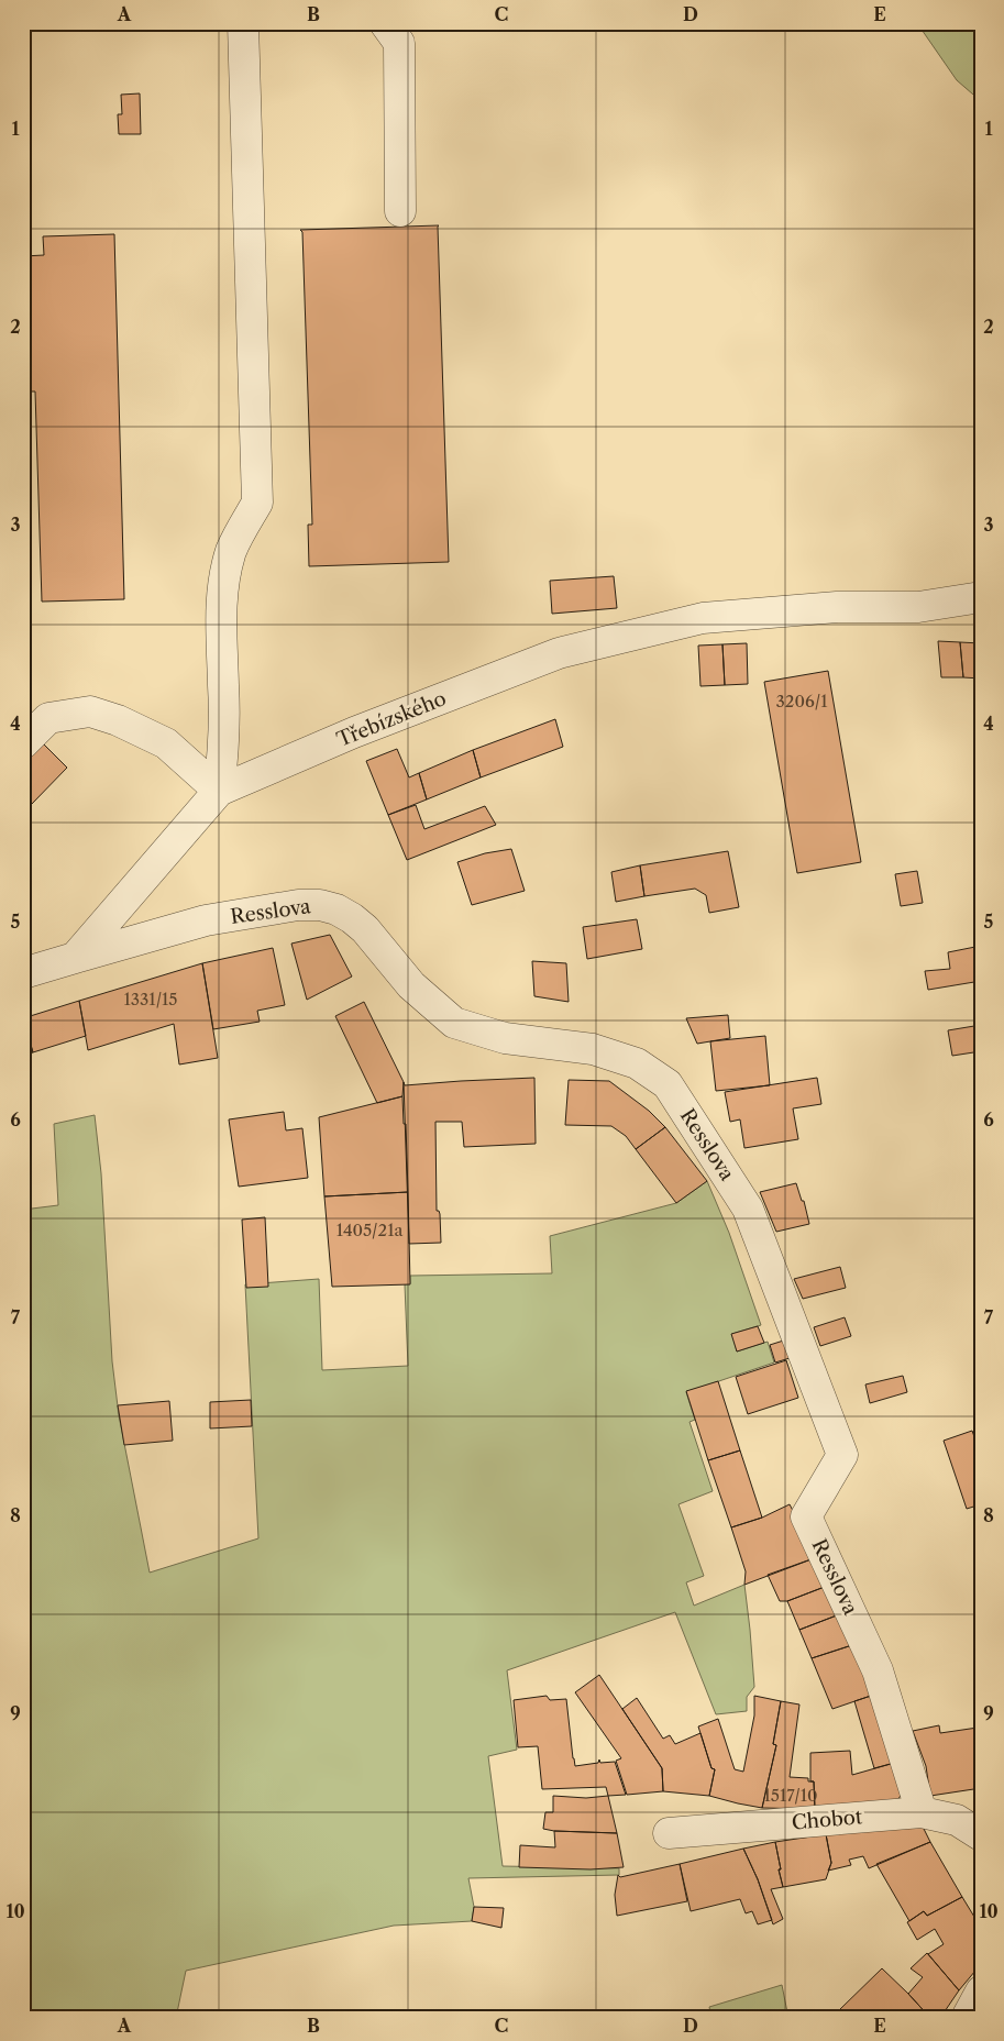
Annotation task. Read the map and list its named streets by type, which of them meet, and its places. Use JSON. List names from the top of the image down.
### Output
{
  "streets": {
    "street": ["Třebízského", "Resslova", "Chobot"]
  },
  "crossings": [
    ["Třebízského", "Resslova"],
    ["Resslova", "Chobot"]
  ],
  "house_numbers": [
    "3206/1",
    "1331/15",
    "1405/21a",
    "1517/10"
  ],
  "grid": {
    "columns": [
      "A",
      "B",
      "C",
      "D",
      "E"
    ],
    "rows": [
      "1",
      "2",
      "3",
      "4",
      "5",
      "6",
      "7",
      "8",
      "9",
      "10"
    ]
  }
}
